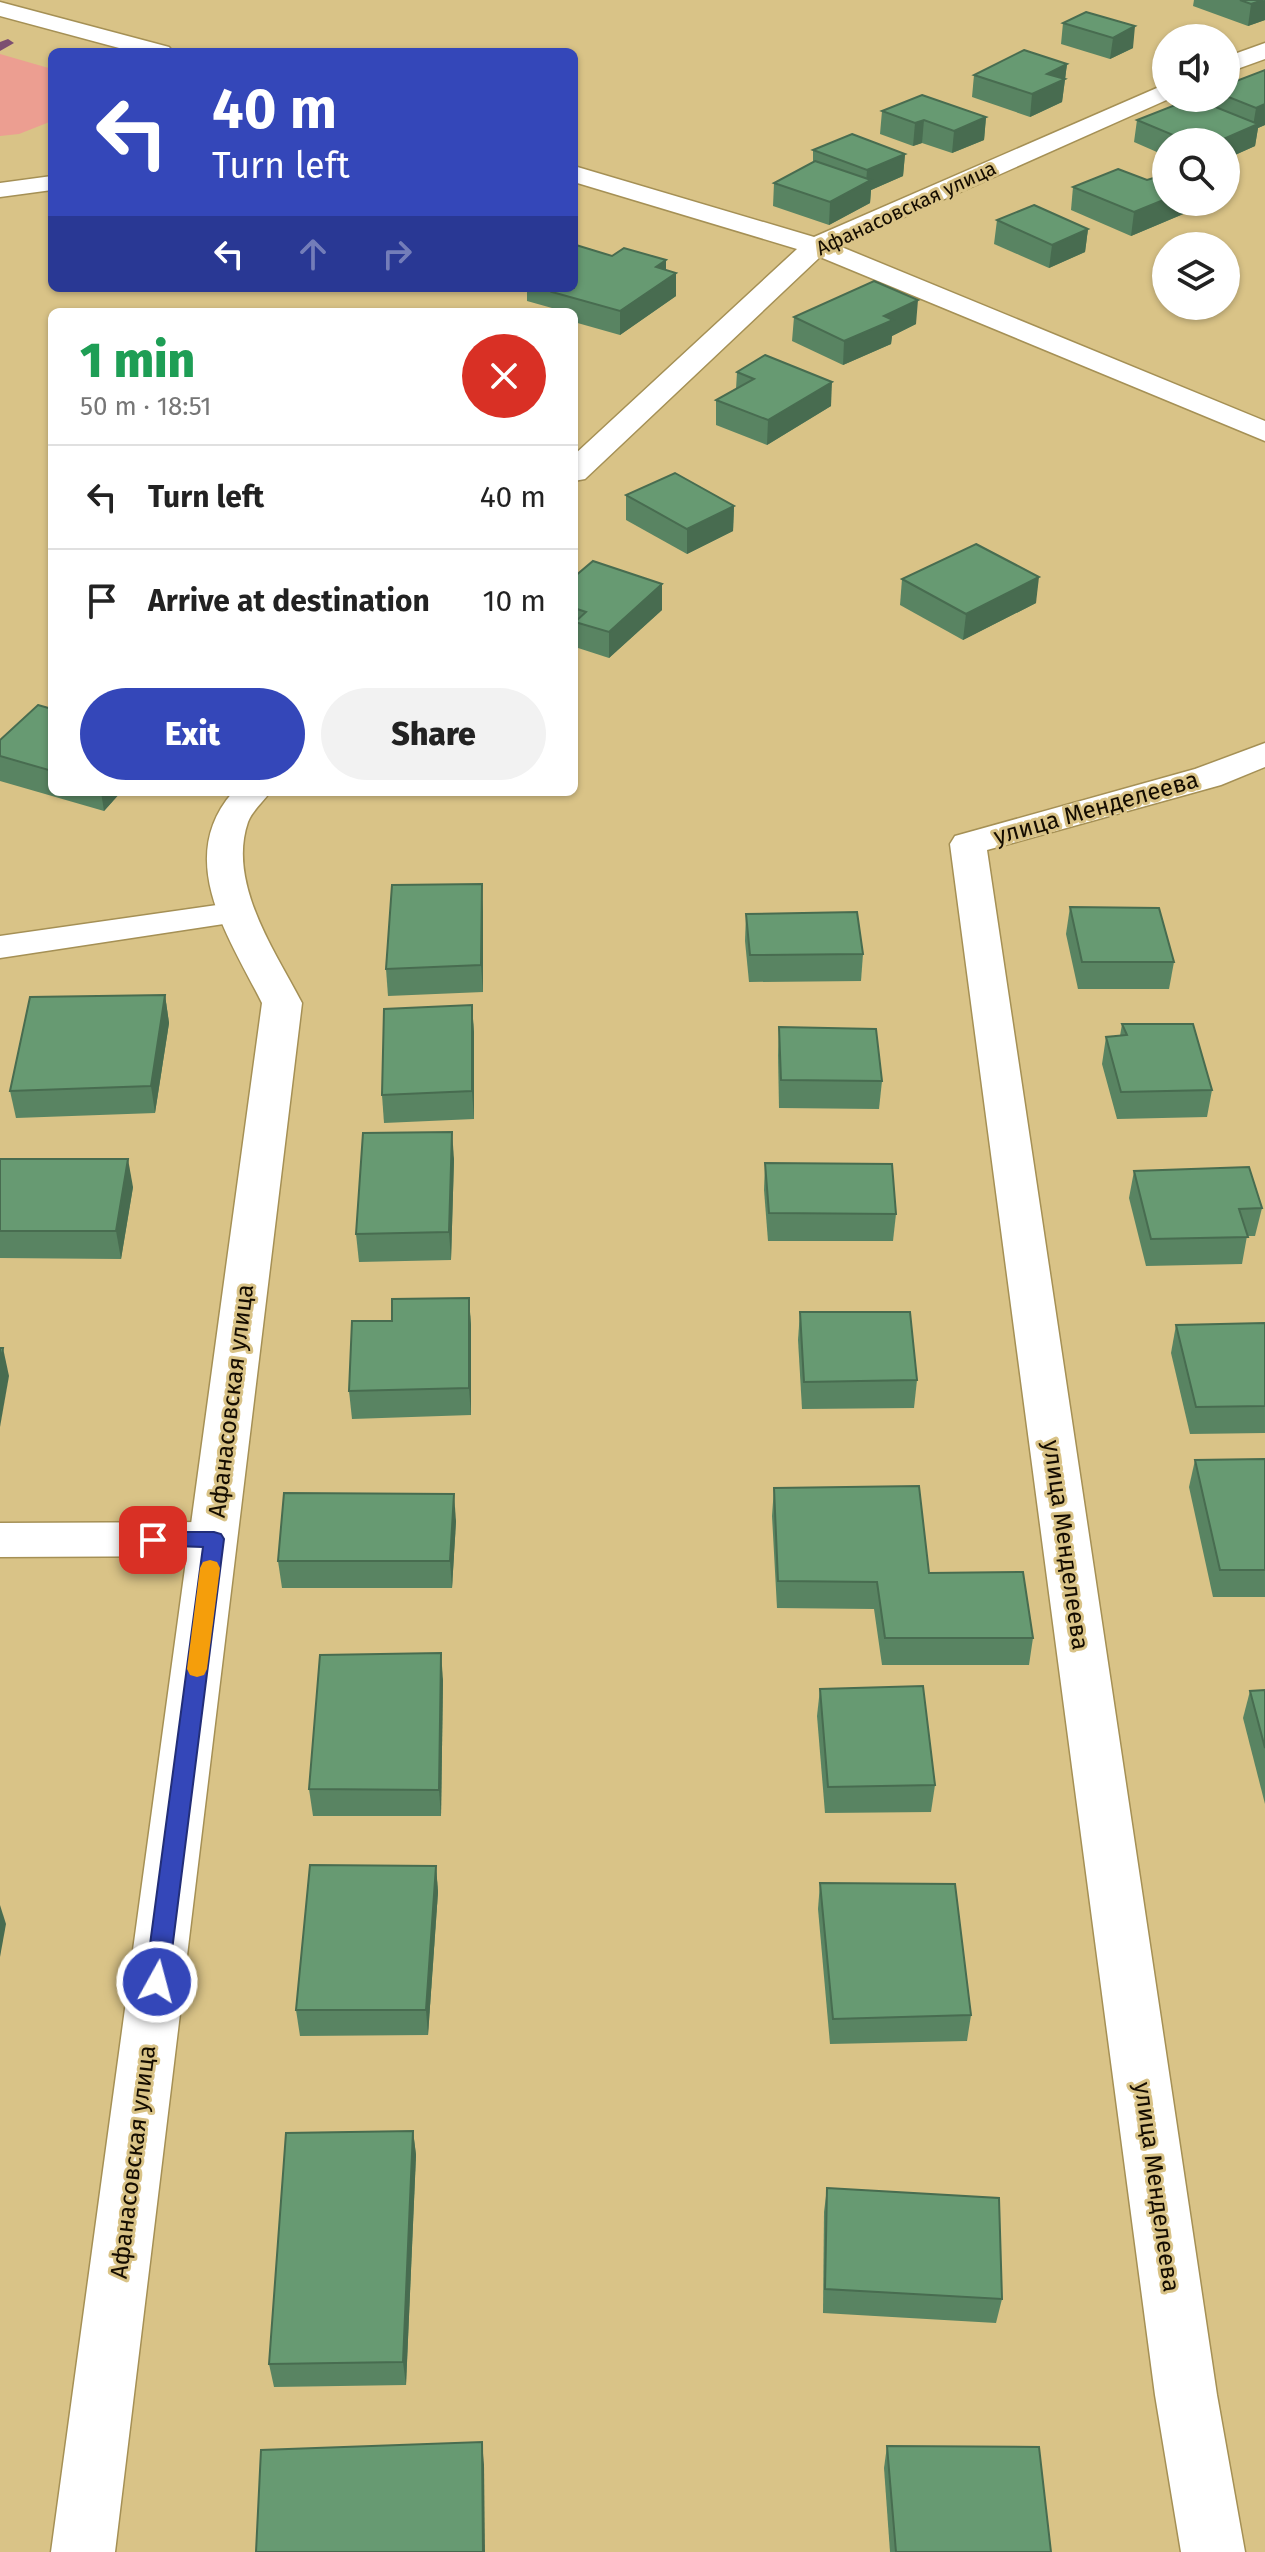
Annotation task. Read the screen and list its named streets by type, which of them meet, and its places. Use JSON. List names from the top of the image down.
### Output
{
  "streets": {
    "street": ["Афанасовская улица", "улица Менделеева"]
  },
  "page": {
    "turn": ["40 m", "Turn left"],
    "heading": ["1 min", "50 m · 18:51"],
    "list": [
      {
        "name": "Turn left",
        "value": "40 m"
      },
      {
        "name": "Arrive at destination",
        "value": "10 m"
      }
    ],
    "buttons": ["Exit", "Share"]
  }
}
